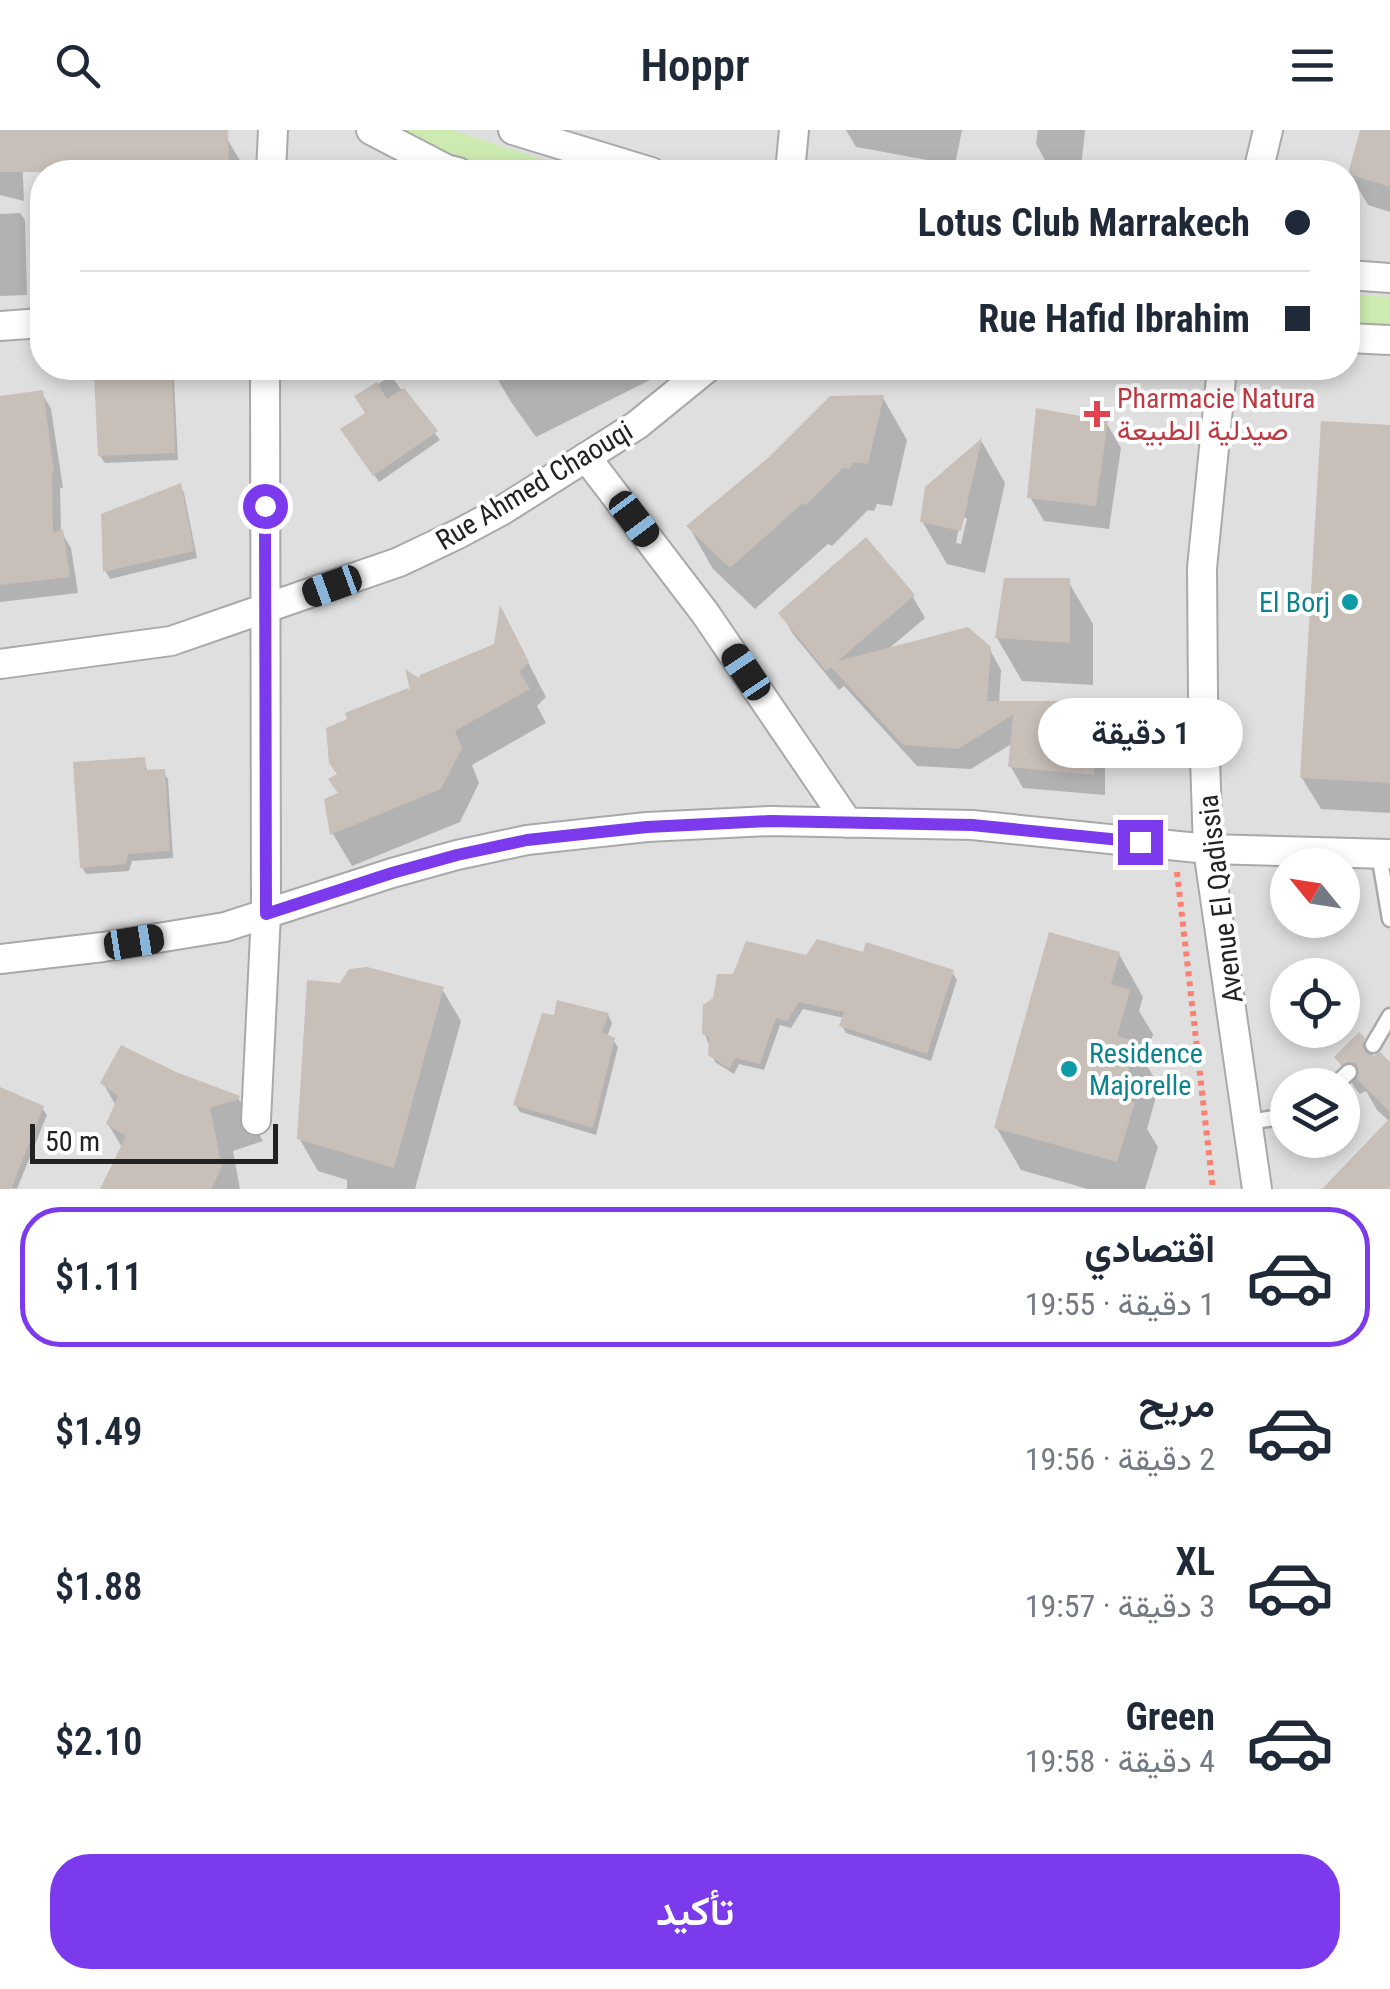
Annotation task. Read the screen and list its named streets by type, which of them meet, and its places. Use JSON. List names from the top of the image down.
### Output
{
  "streets": {
    "street": ["Rue Ahmed Chaouqi", "Avenue El Qadissia"]
  },
  "places": {
    "health": ["Pharmacie Natura صيدلية الطبيعة"],
    "other": ["El Borj", "Residence Majorelle"]
  },
  "scale_bar": "50 m",
  "north": "top left",
  "page": {
    "header": "Hoppr",
    "banner": ["Lotus Club Marrakech", "Rue Hafid Ibrahim"],
    "bubble": "1 دقيقة",
    "scale": "50 m",
    "list": [
      {
        "name": "اقتصادي",
        "note": "1 دقيقة · 19:55",
        "value": "$1.11"
      },
      {
        "name": "مريح",
        "note": "2 دقيقة · 19:56",
        "value": "$1.49"
      },
      {
        "name": "XL",
        "note": "3 دقيقة · 19:57",
        "value": "$1.88"
      },
      {
        "name": "Green",
        "note": "4 دقيقة · 19:58",
        "value": "$2.10"
      }
    ],
    "buttons": "تأكيد"
  }
}
